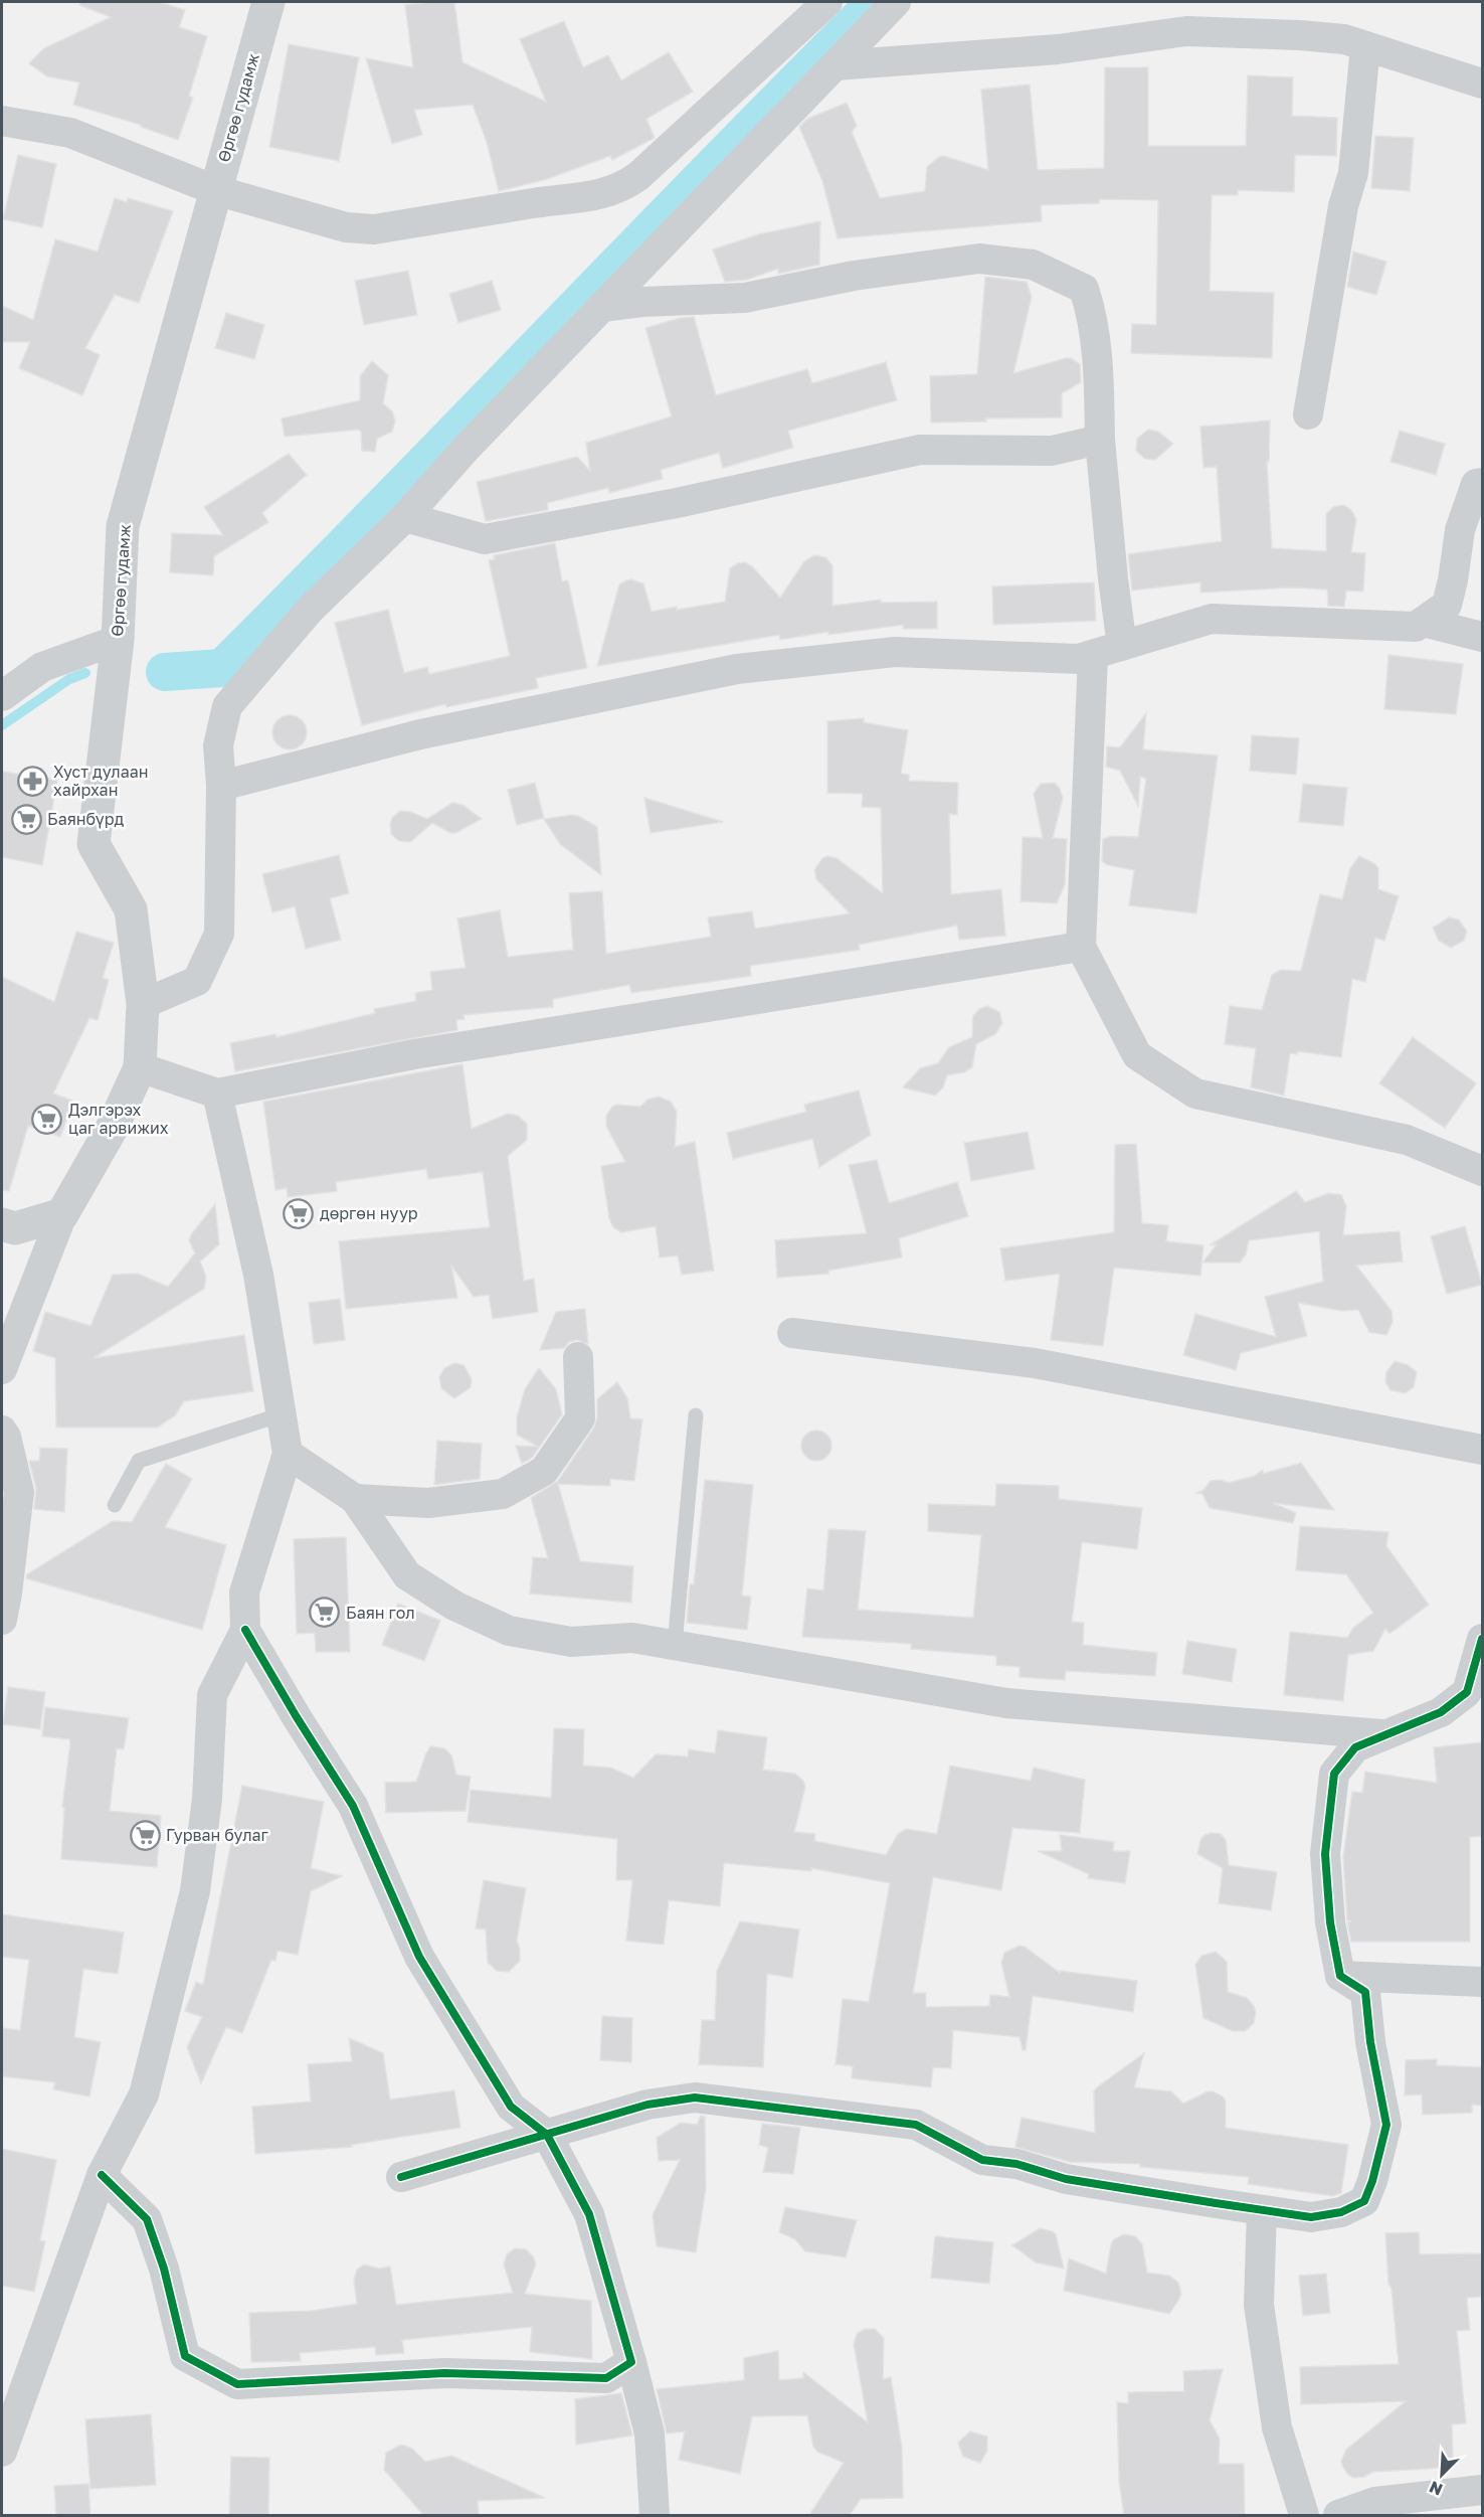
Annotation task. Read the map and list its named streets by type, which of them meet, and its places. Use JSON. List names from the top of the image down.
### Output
{
  "streets": {
    "street": ["Өргөө гудамж"]
  },
  "places": {
    "pharmacy": ["Хуст дулаан хайрхан"],
    "supermarket": [
      "Баянбүрд",
      "Дэлгэрэх цаг арвижих",
      "дөргөн нуур",
      "Баян гол",
      "Гурван булаг"
    ]
  },
  "north": "bottom left"
}
